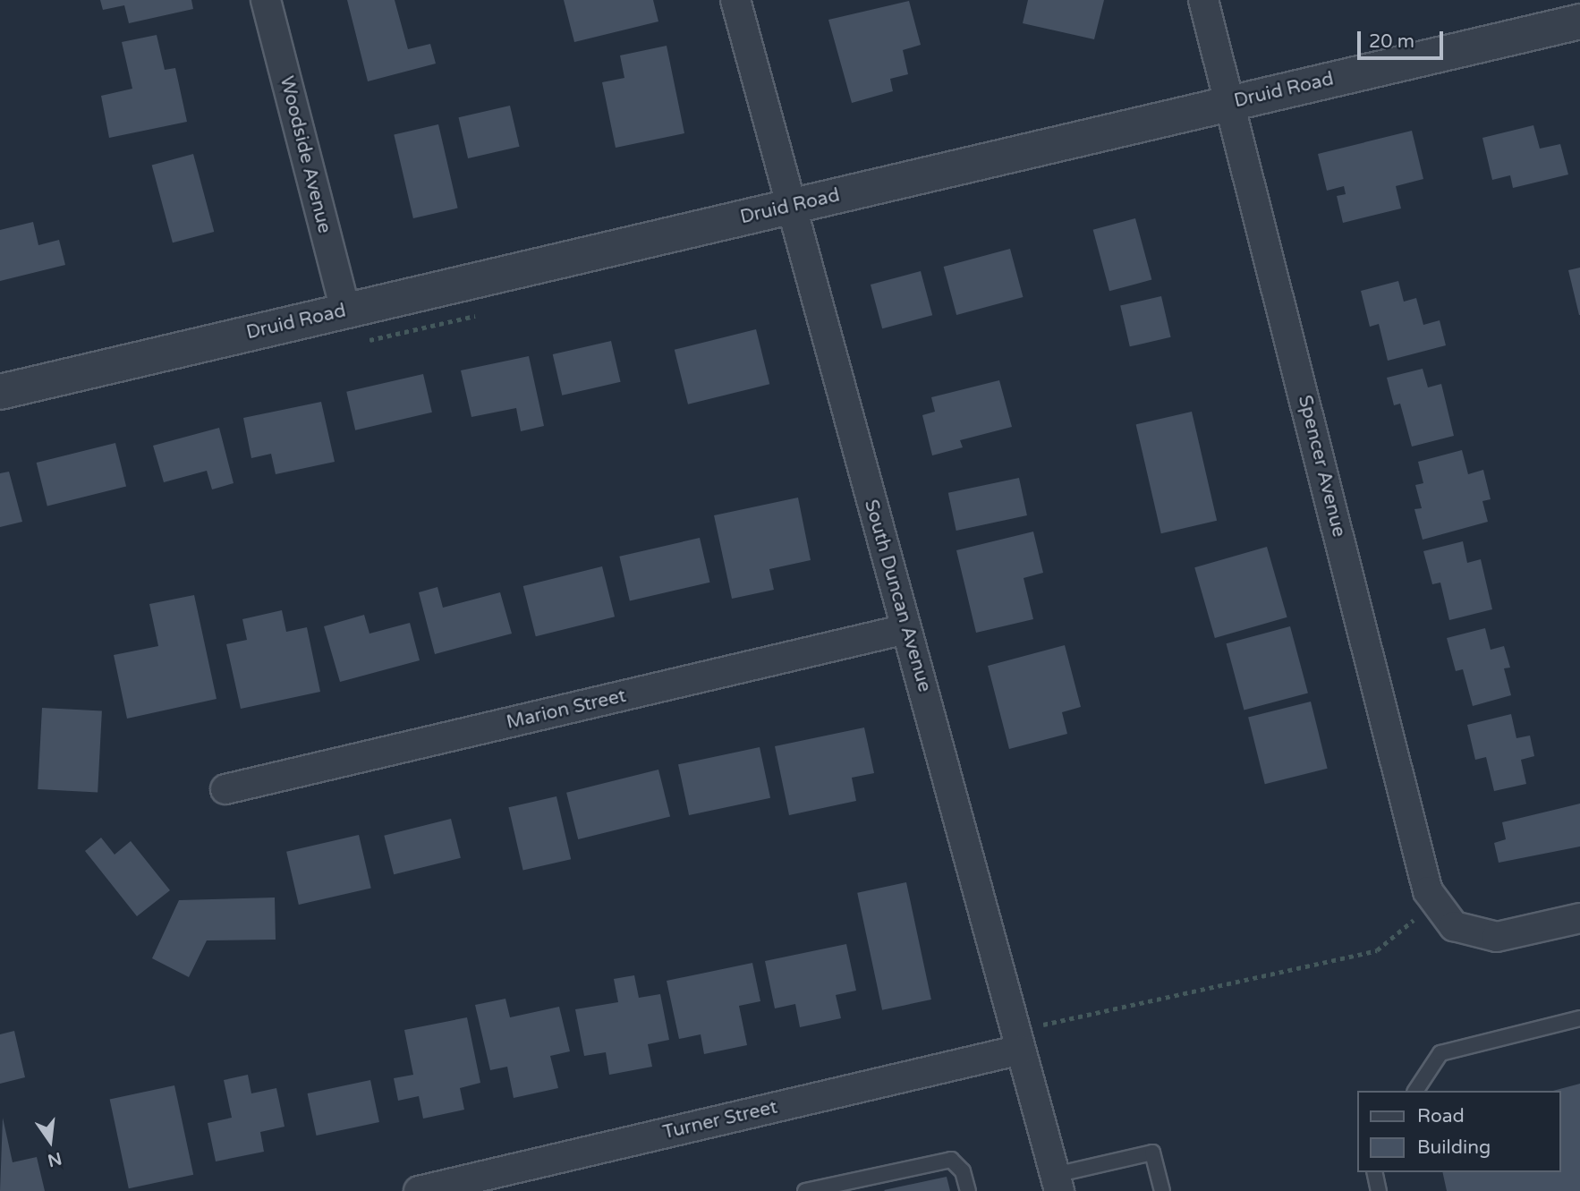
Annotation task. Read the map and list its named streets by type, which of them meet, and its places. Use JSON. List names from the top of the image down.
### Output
{
  "streets": {
    "street": [
      "Druid Road",
      "Woodside Avenue",
      "Spencer Avenue",
      "South Duncan Avenue",
      "Marion Street",
      "Turner Street"
    ]
  },
  "crossings": [
    ["Druid Road", "Woodside Avenue"],
    ["Druid Road", "Spencer Avenue"],
    ["Druid Road", "South Duncan Avenue"],
    ["South Duncan Avenue", "Marion Street"],
    ["South Duncan Avenue", "Turner Street"]
  ],
  "legend": ["Road", "Building"],
  "scale_bar": "20 m",
  "north": "bottom"
}
